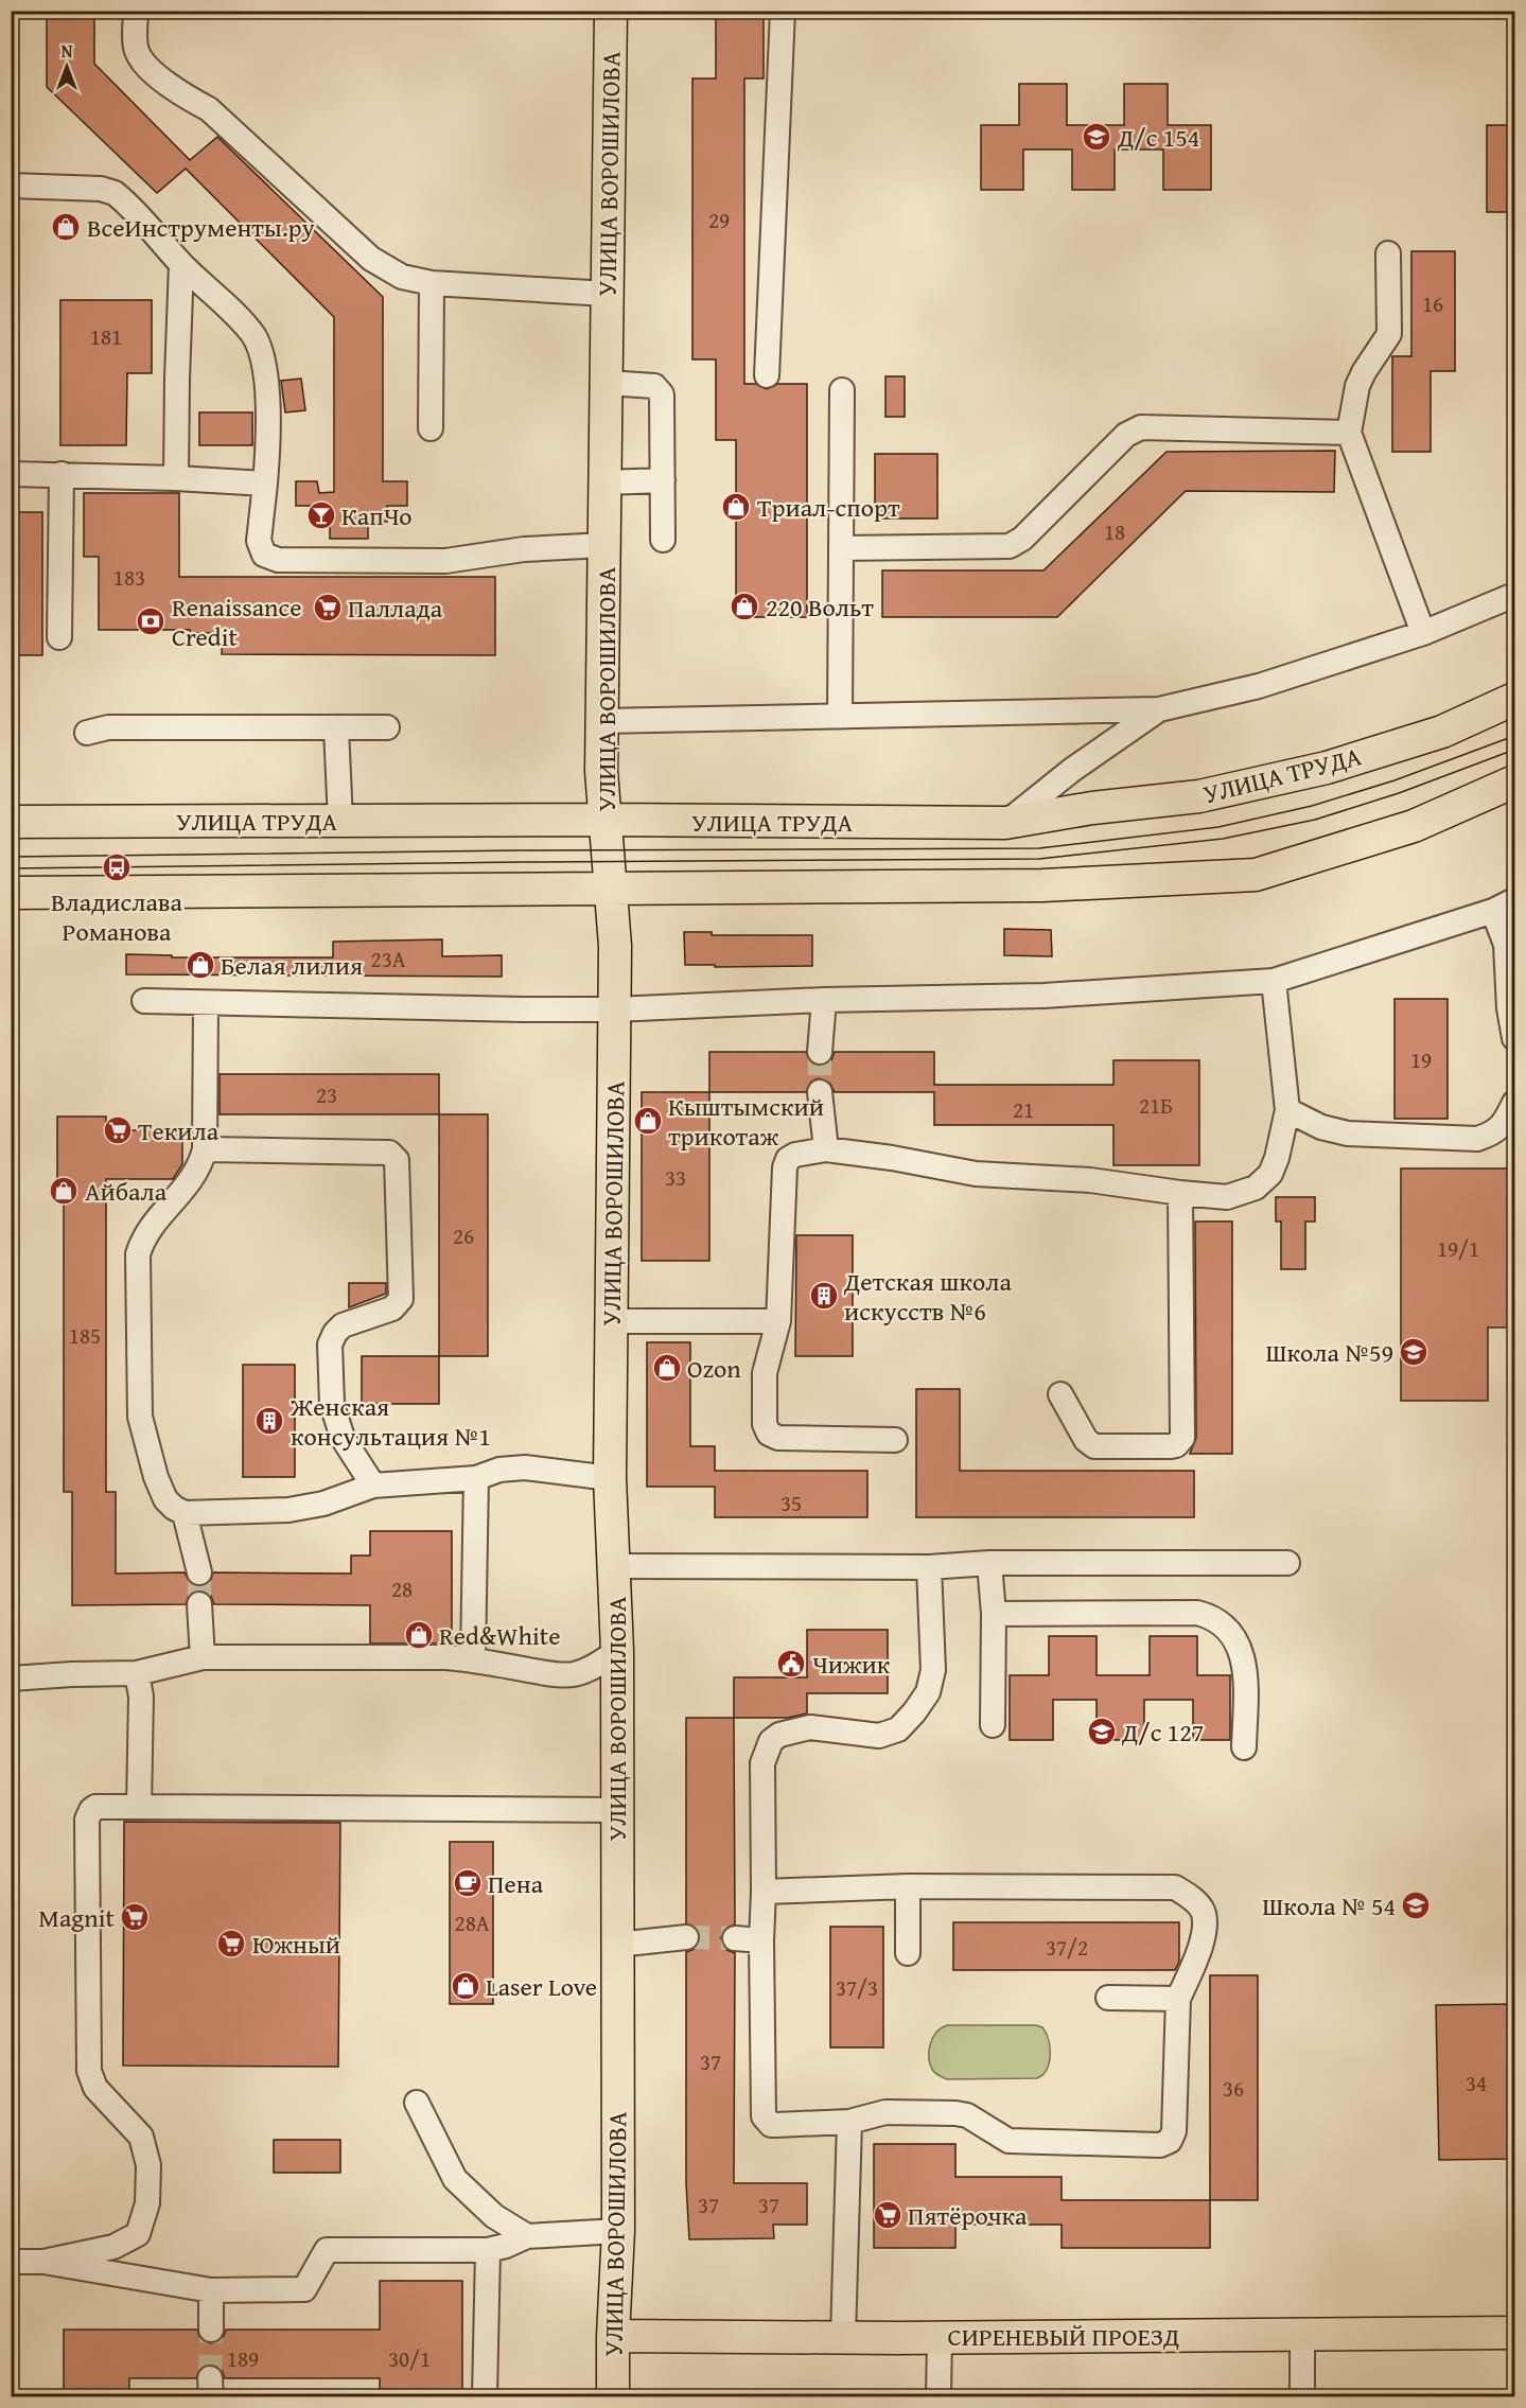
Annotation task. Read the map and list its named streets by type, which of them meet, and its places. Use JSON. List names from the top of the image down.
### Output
{
  "streets": {
    "main road": ["УЛИЦА ВОРОШИЛОВА", "УЛИЦА ТРУДА", "СИРЕНЕВЫЙ ПРОЕЗД"]
  },
  "crossings": [
    ["УЛИЦА ВОРОШИЛОВА", "УЛИЦА ТРУДА"],
    ["УЛИЦА ВОРОШИЛОВА", "СИРЕНЕВЫЙ ПРОЕЗД"]
  ],
  "places": {
    "school or university": [
      "Д/с 154",
      "Школа №59",
      "Д/с 127",
      "Школа № 54"
    ],
    "shop": [
      "ВсеИнструменты.ру",
      "Триал-спорт",
      "220 Вольт",
      "Белая лилия",
      "Кыштымский трикотаж",
      "Айбала",
      "Ozon",
      "Red&White",
      "Laser Love"
    ],
    "bar": ["КапЧо"],
    "supermarket": [
      "Паллада",
      "Текила",
      "Magnit",
      "Южный",
      "Пятёрочка"
    ],
    "bank": ["Renaissance Credit"],
    "bus stop": ["Владислава Романова"],
    "building": ["Детская школа искусств №6", "Женская консультация №1"],
    "public building": ["Чижик"],
    "cafe": ["Пена"]
  },
  "house_numbers": [
    "29",
    "16",
    "181",
    "18",
    "183",
    "23А",
    "19",
    "23",
    "21Б",
    "21",
    "33",
    "26",
    "19/1",
    "185",
    "35",
    "28",
    "28А",
    "37/2",
    "37/3",
    "37",
    "34",
    "36",
    "37",
    "37",
    "189",
    "30/1"
  ],
  "north": "top"
}
